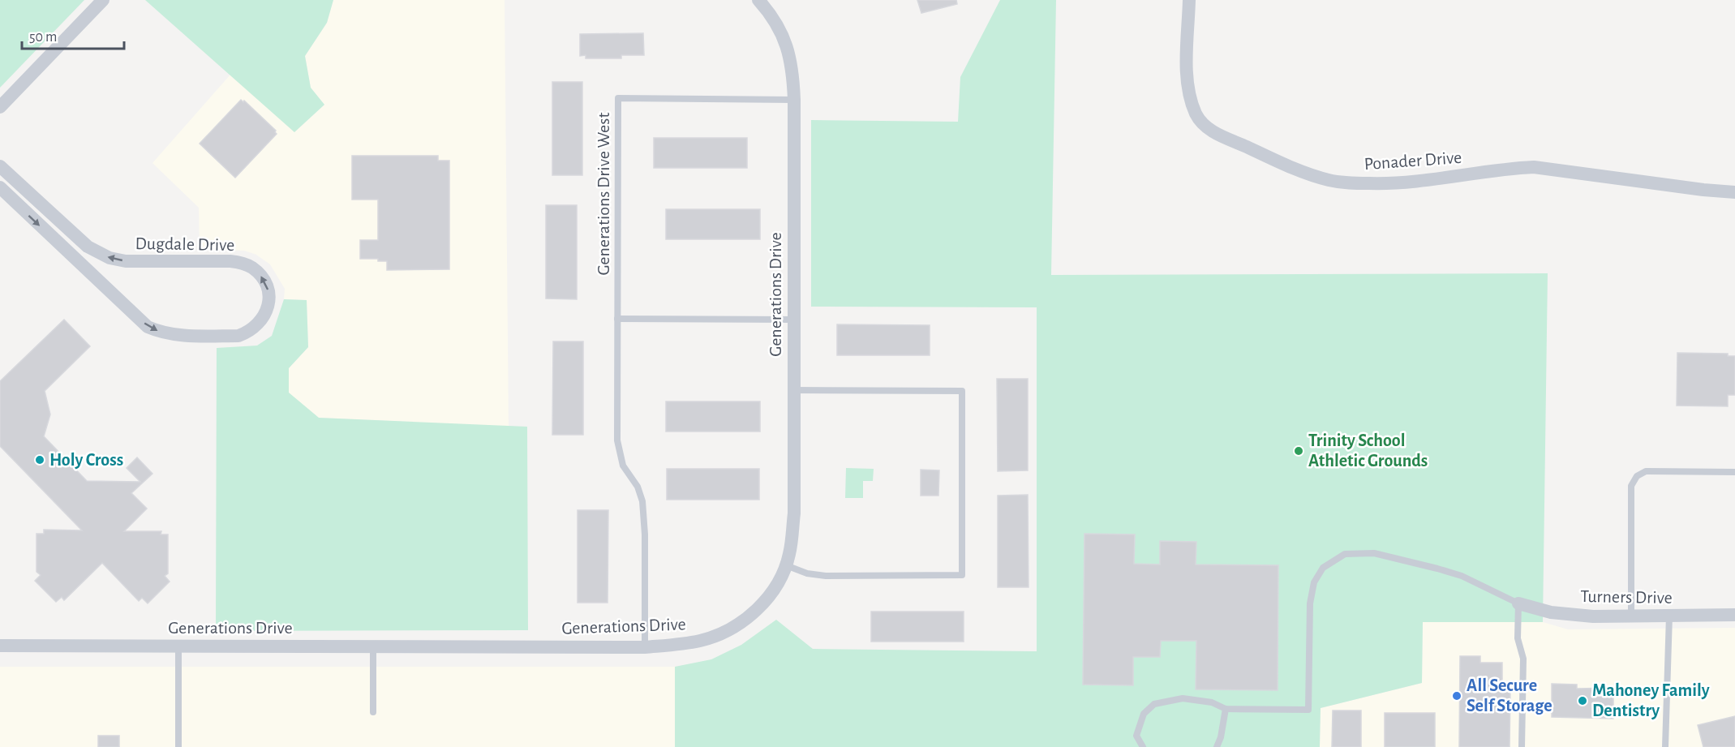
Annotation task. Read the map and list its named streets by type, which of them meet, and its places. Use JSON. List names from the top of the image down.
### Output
{
  "streets": {
    "street": [
      "Ponader Drive",
      "Dugdale Drive",
      "Generations Drive",
      "Turners Drive"
    ],
    "lane": ["Generations Drive West"]
  },
  "crossings": [
    ["Generations Drive West", "Generations Drive"]
  ],
  "places": [
    "Trinity School Athletic Grounds",
    "Holy Cross",
    "All Secure Self Storage",
    "Mahoney Family Dentistry"
  ],
  "scale_bar": "50 m"
}
